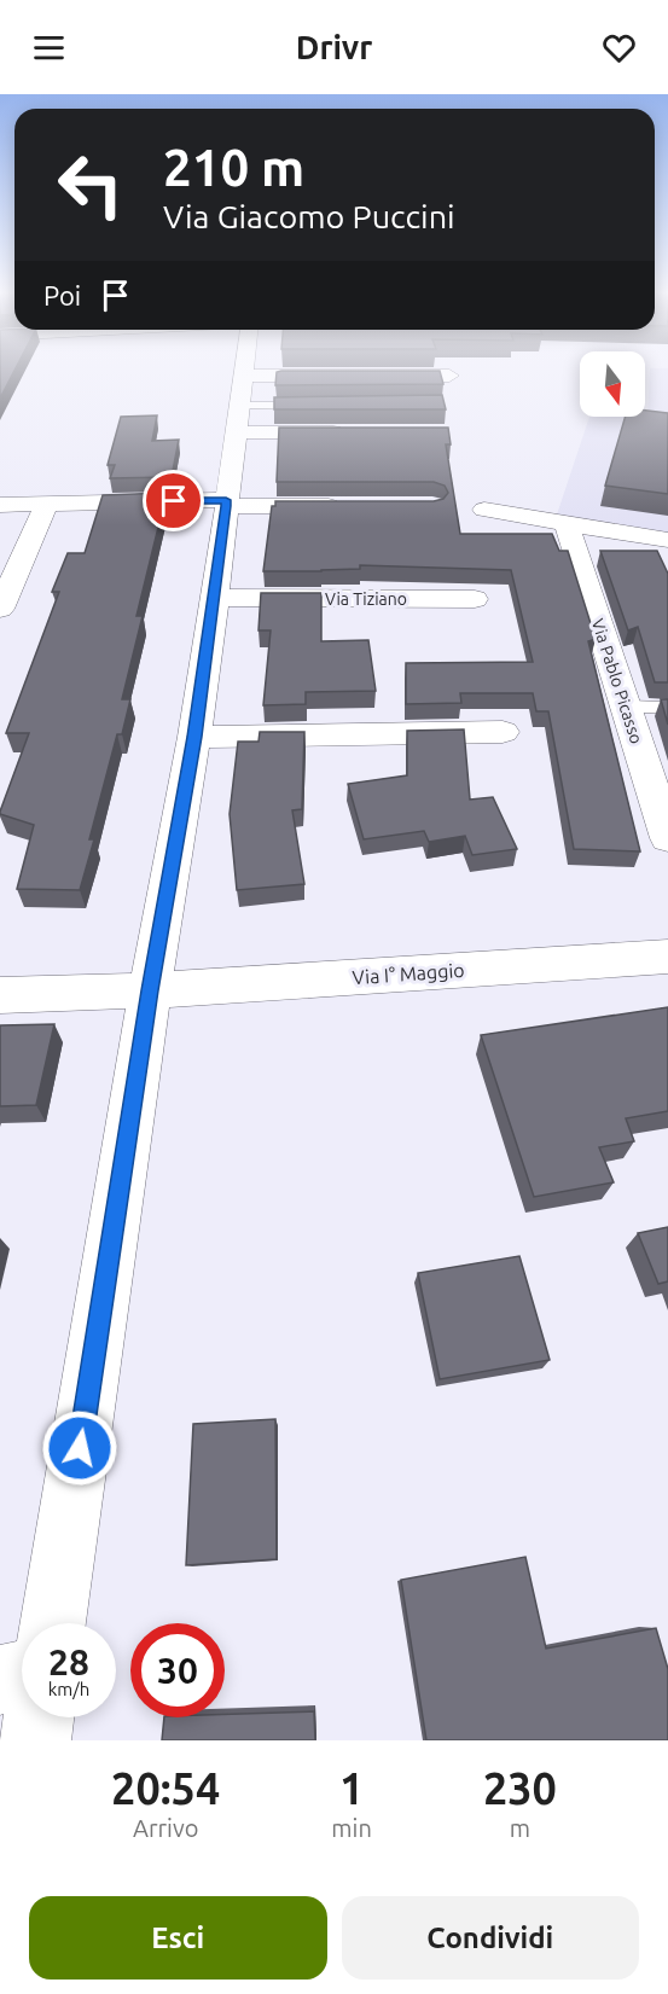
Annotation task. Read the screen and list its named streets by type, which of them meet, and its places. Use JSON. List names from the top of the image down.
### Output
{
  "streets": {
    "street": ["Via Tiziano", "Via Pablo Picasso", "Via I° Maggio"]
  },
  "north": "bottom",
  "page": {
    "header": "Drivr",
    "turn": ["210 m", "Via Giacomo Puccini"],
    "then": "Poi",
    "speed": "28 km/h",
    "limit": "30",
    "eta": [
      "20:54",
      "Arrivo",
      "1",
      "min",
      "230",
      "m"
    ],
    "buttons": ["Esci", "Condividi"]
  }
}
